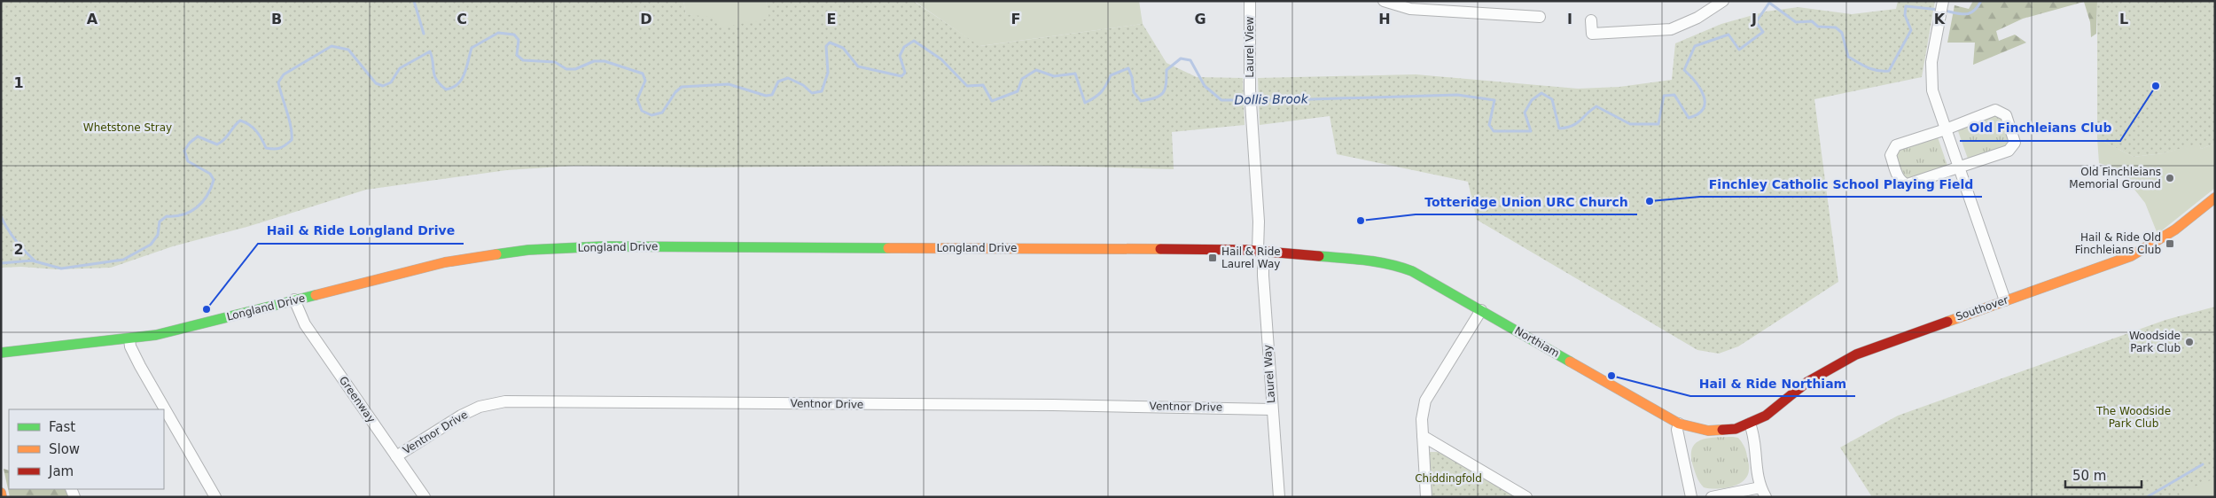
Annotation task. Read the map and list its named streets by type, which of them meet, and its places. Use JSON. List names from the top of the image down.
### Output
{
  "streets": {
    "street": [
      "Laurel View",
      "Longland Drive",
      "Southover",
      "Northiam",
      "Laurel Way",
      "Greenway",
      "Ventnor Drive"
    ]
  },
  "crossings": [
    ["Laurel View", "Laurel Way"],
    ["Longland Drive", "Northiam"],
    ["Longland Drive", "Laurel Way"],
    ["Longland Drive", "Greenway"],
    ["Southover", "Northiam"],
    ["Northiam", "Laurel Way"],
    ["Laurel Way", "Ventnor Drive"],
    ["Greenway", "Ventnor Drive"]
  ],
  "water": ["Dollis Brook"],
  "parks": ["Whetstone Stray", "The Woodside Park Club", "Chiddingfold"],
  "places": {
    "other": [
      "Old Finchleians Club",
      "Old Finchleians Memorial Ground",
      "Finchley Catholic School Playing Field",
      "Totteridge Union URC Church",
      "Hail & Ride Longland Drive",
      "Woodside Park Club",
      "Hail & Ride Northiam"
    ],
    "transit": ["Hail & Ride Old Finchleians Club", "Hail & Ride Laurel Way"]
  },
  "legend": ["Fast", "Slow", "Jam"],
  "scale_bar": "50 m",
  "grid": {
    "columns": [
      "A",
      "B",
      "C",
      "D",
      "E",
      "F",
      "G",
      "H",
      "I",
      "J",
      "K",
      "L"
    ],
    "rows": ["1", "2"]
  }
}
